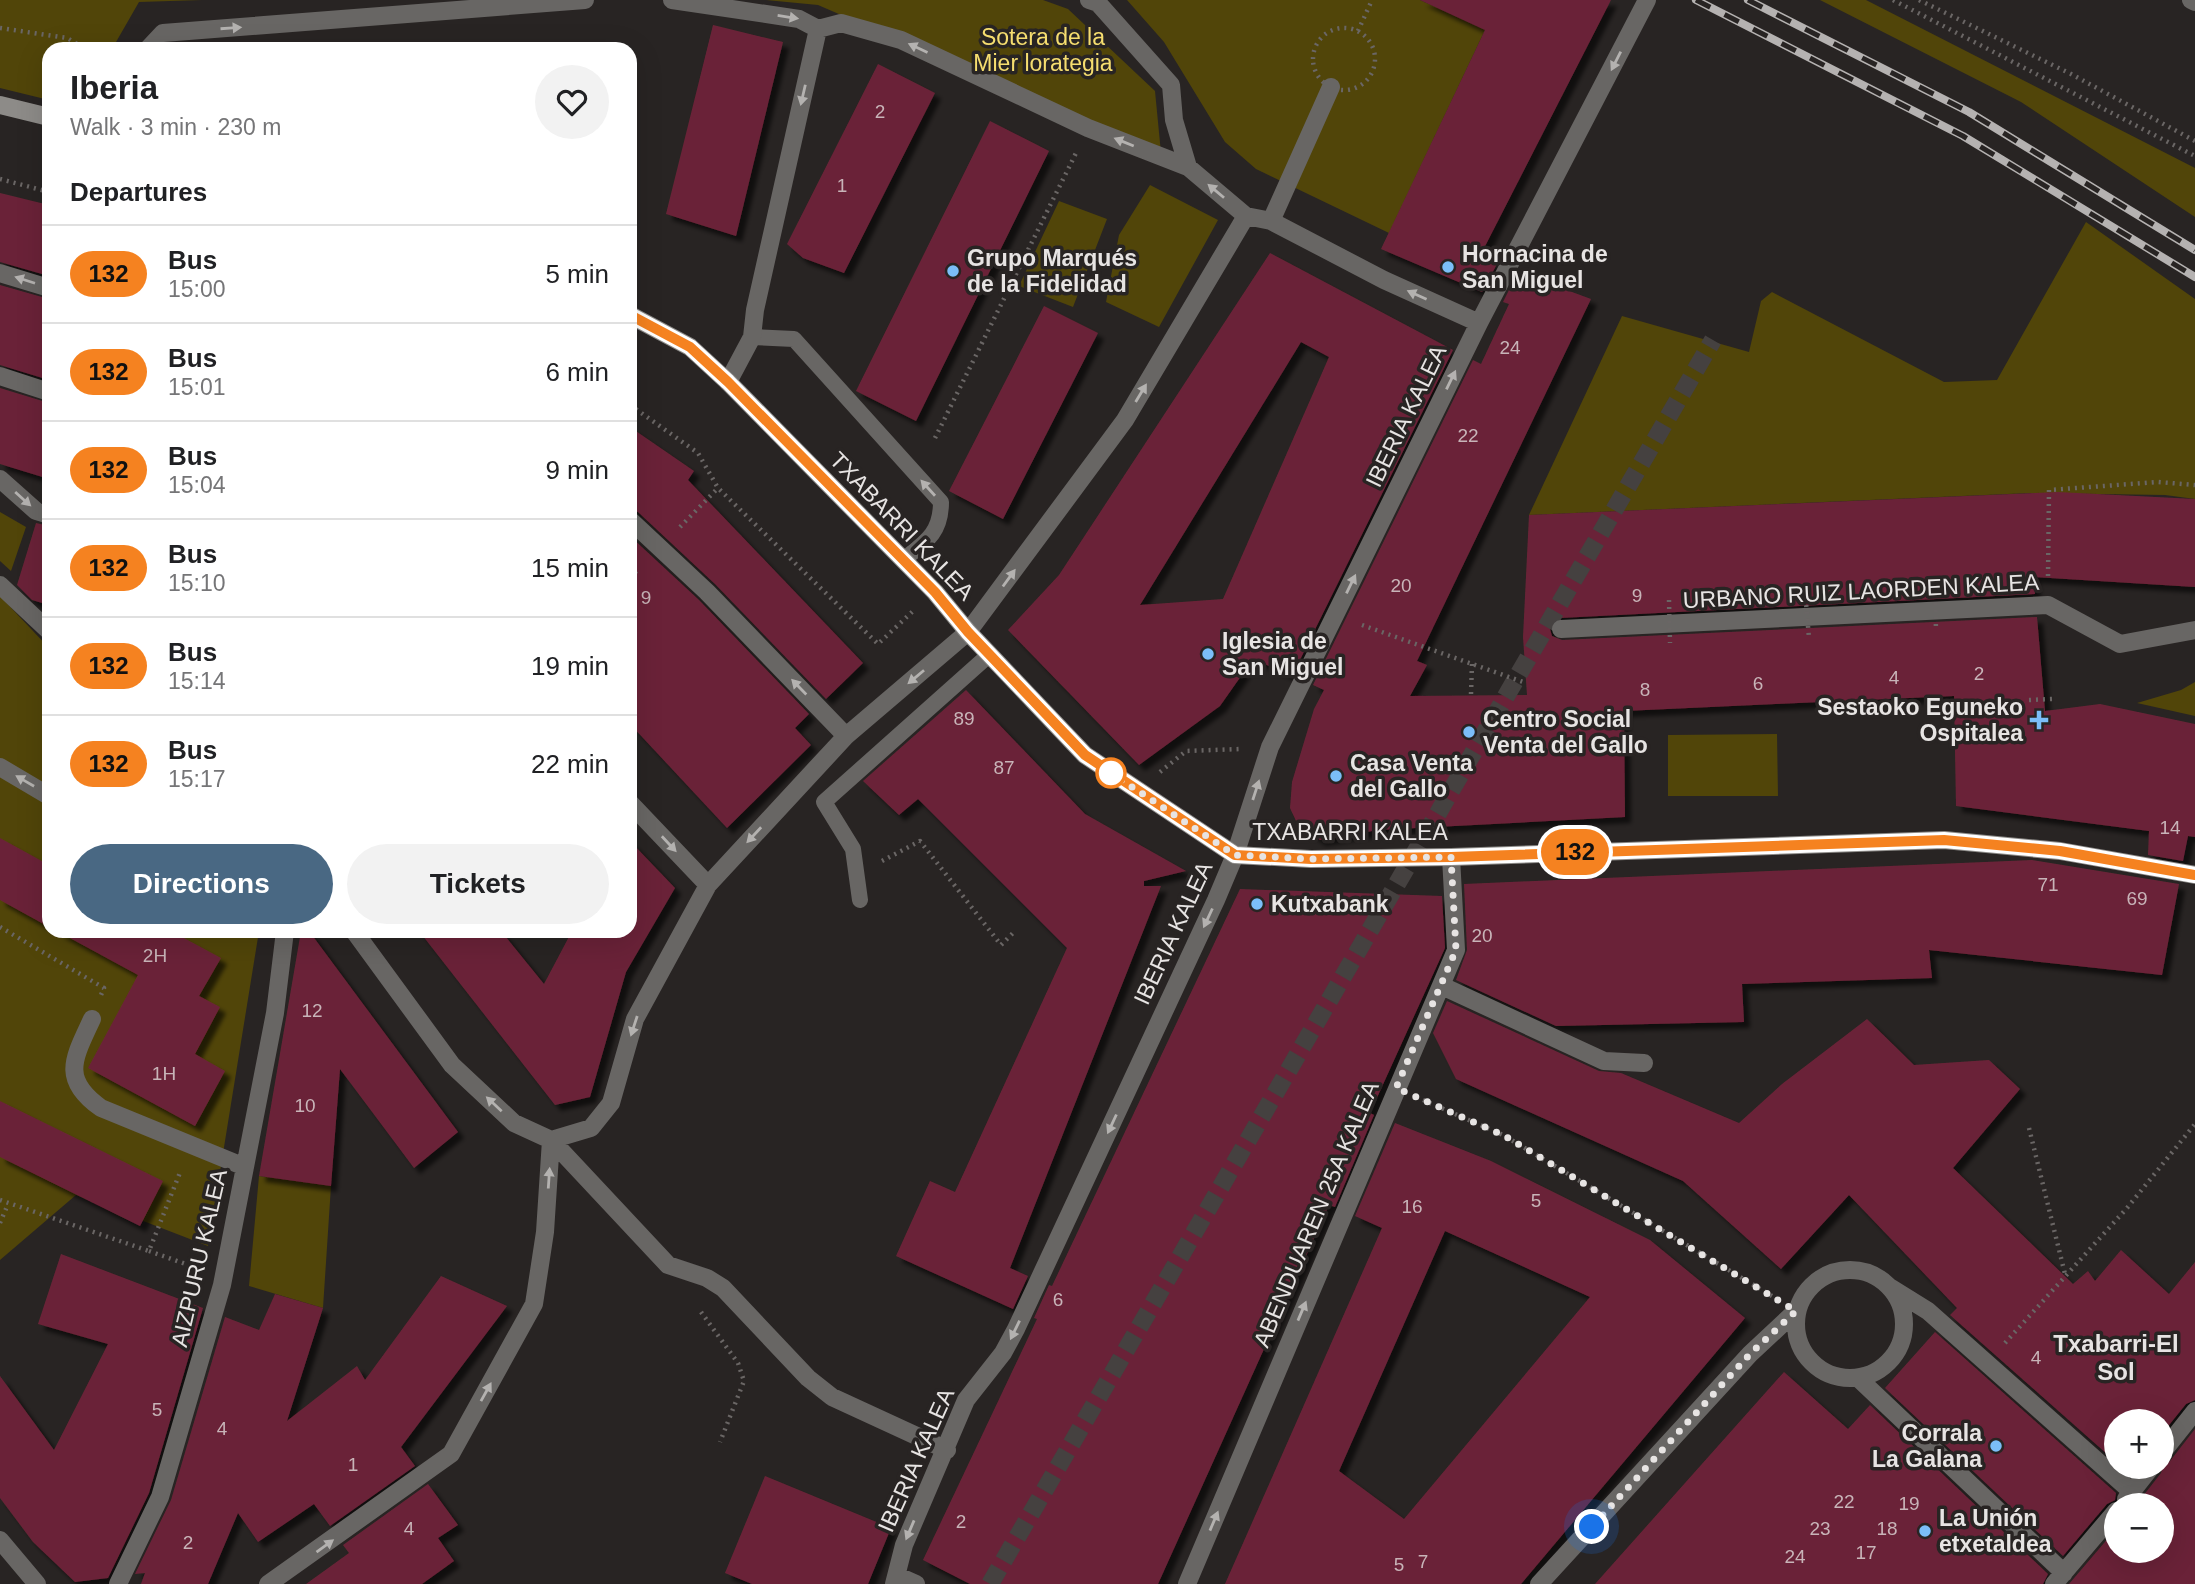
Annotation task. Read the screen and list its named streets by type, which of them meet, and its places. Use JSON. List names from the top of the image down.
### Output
{
  "streets": {
    "street": [
      "IBERIA KALEA",
      "TXABARRI KALEA",
      "URBANO RUIZ LAORDEN KALEA",
      "ABENDUAREN 25A KALEA",
      "AIZPURU KALEA"
    ]
  },
  "crossings": [
    ["IBERIA KALEA", "TXABARRI KALEA"],
    ["TXABARRI KALEA", "ABENDUAREN 25A KALEA"]
  ],
  "one_way": ["ABENDUAREN 25A KALEA"],
  "districts": ["Txabarri-El Sol"],
  "parks": ["Sotera de la Mier lorategia"],
  "places": {
    "other": [
      "Hornacina de San Miguel",
      "Grupo Marqués de la Fidelidad",
      "Iglesia de San Miguel",
      "Centro Social Venta del Gallo",
      "Casa Venta del Gallo",
      "Kutxabank",
      "Corrala La Galana",
      "La Unión etxetaldea"
    ],
    "health": ["Sestaoko Eguneko Ospitalea"]
  },
  "lines": ["bus line 132"],
  "house_numbers": [
    "2",
    "1",
    "24",
    "22",
    "20",
    "9",
    "9",
    "2",
    "4",
    "6",
    "8",
    "89",
    "87",
    "14",
    "71",
    "69",
    "20",
    "2H",
    "12",
    "1H",
    "10",
    "5",
    "16",
    "6",
    "4",
    "5",
    "4",
    "1",
    "22",
    "19",
    "2",
    "4",
    "23",
    "18",
    "2",
    "17",
    "24",
    "7",
    "5"
  ],
  "page": {
    "on_map": "132",
    "heading": [
      ["Iberia", "Walk · 3 min · 230 m"],
      "Departures"
    ],
    "list": [
      {
        "mark": "132",
        "name": "Bus",
        "note": "15:00",
        "value": "5 min"
      },
      {
        "mark": "132",
        "name": "Bus",
        "note": "15:01",
        "value": "6 min"
      },
      {
        "mark": "132",
        "name": "Bus",
        "note": "15:04",
        "value": "9 min"
      },
      {
        "mark": "132",
        "name": "Bus",
        "note": "15:10",
        "value": "15 min"
      },
      {
        "mark": "132",
        "name": "Bus",
        "note": "15:14",
        "value": "19 min"
      },
      {
        "mark": "132",
        "name": "Bus",
        "note": "15:17",
        "value": "22 min"
      }
    ],
    "buttons": ["Directions", "Tickets"],
    "map_buttons": ["+", "−"]
  }
}
